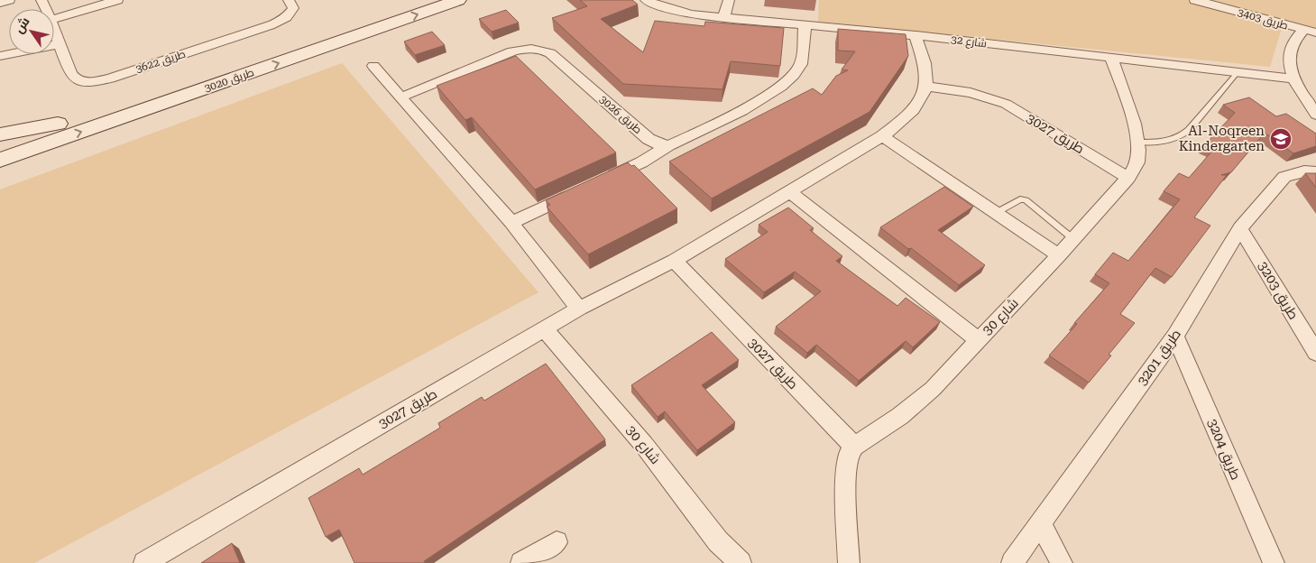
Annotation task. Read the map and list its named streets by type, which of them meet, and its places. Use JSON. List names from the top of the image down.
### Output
{
  "streets": {
    "street": [
      "طريق 3403",
      "شارع 32",
      "طريق 3622",
      "طريق 3020",
      "طريق 3026",
      "طريق 3027",
      "طريق 3203",
      "شارع 30",
      "طريق 3201",
      "طريق 3204"
    ]
  },
  "crossings": [
    ["شارع 32", "شارع 30"],
    ["طريق 3027", "شارع 30"],
    ["طريق 3203", "طريق 3201"],
    ["طريق 3201", "طريق 3204"]
  ],
  "places": {
    "school or university": ["Al-Noqreen Kindergarten"]
  },
  "north": "top left"
}
